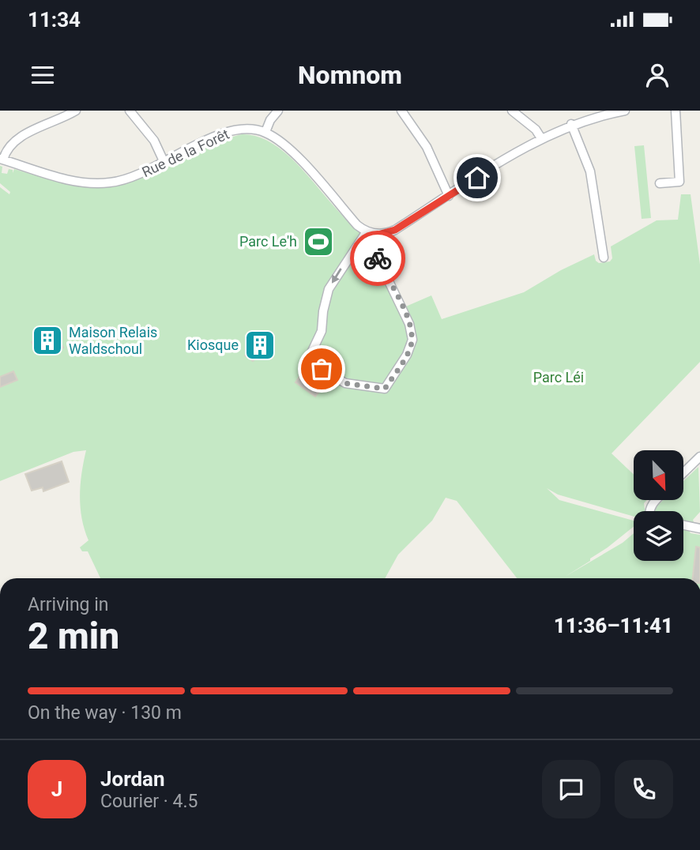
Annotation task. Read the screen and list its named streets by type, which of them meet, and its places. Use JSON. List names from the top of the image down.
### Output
{
  "streets": {
    "street": ["Rue de la Forêt"]
  },
  "parks": ["Parc Léi"],
  "places": {
    "sports": ["Parc Le'h"],
    "building": ["Maison Relais Waldschoul", "Kiosque"]
  },
  "north": "bottom right",
  "page": {
    "status": "11:34",
    "header": "Nomnom",
    "heading": ["2 min", "Arriving in", "11:36–11:41"],
    "panel": ["Jordan", "Courier · 4.5"],
    "bar": "On the way · 130 m",
    "round": "J"
  }
}
